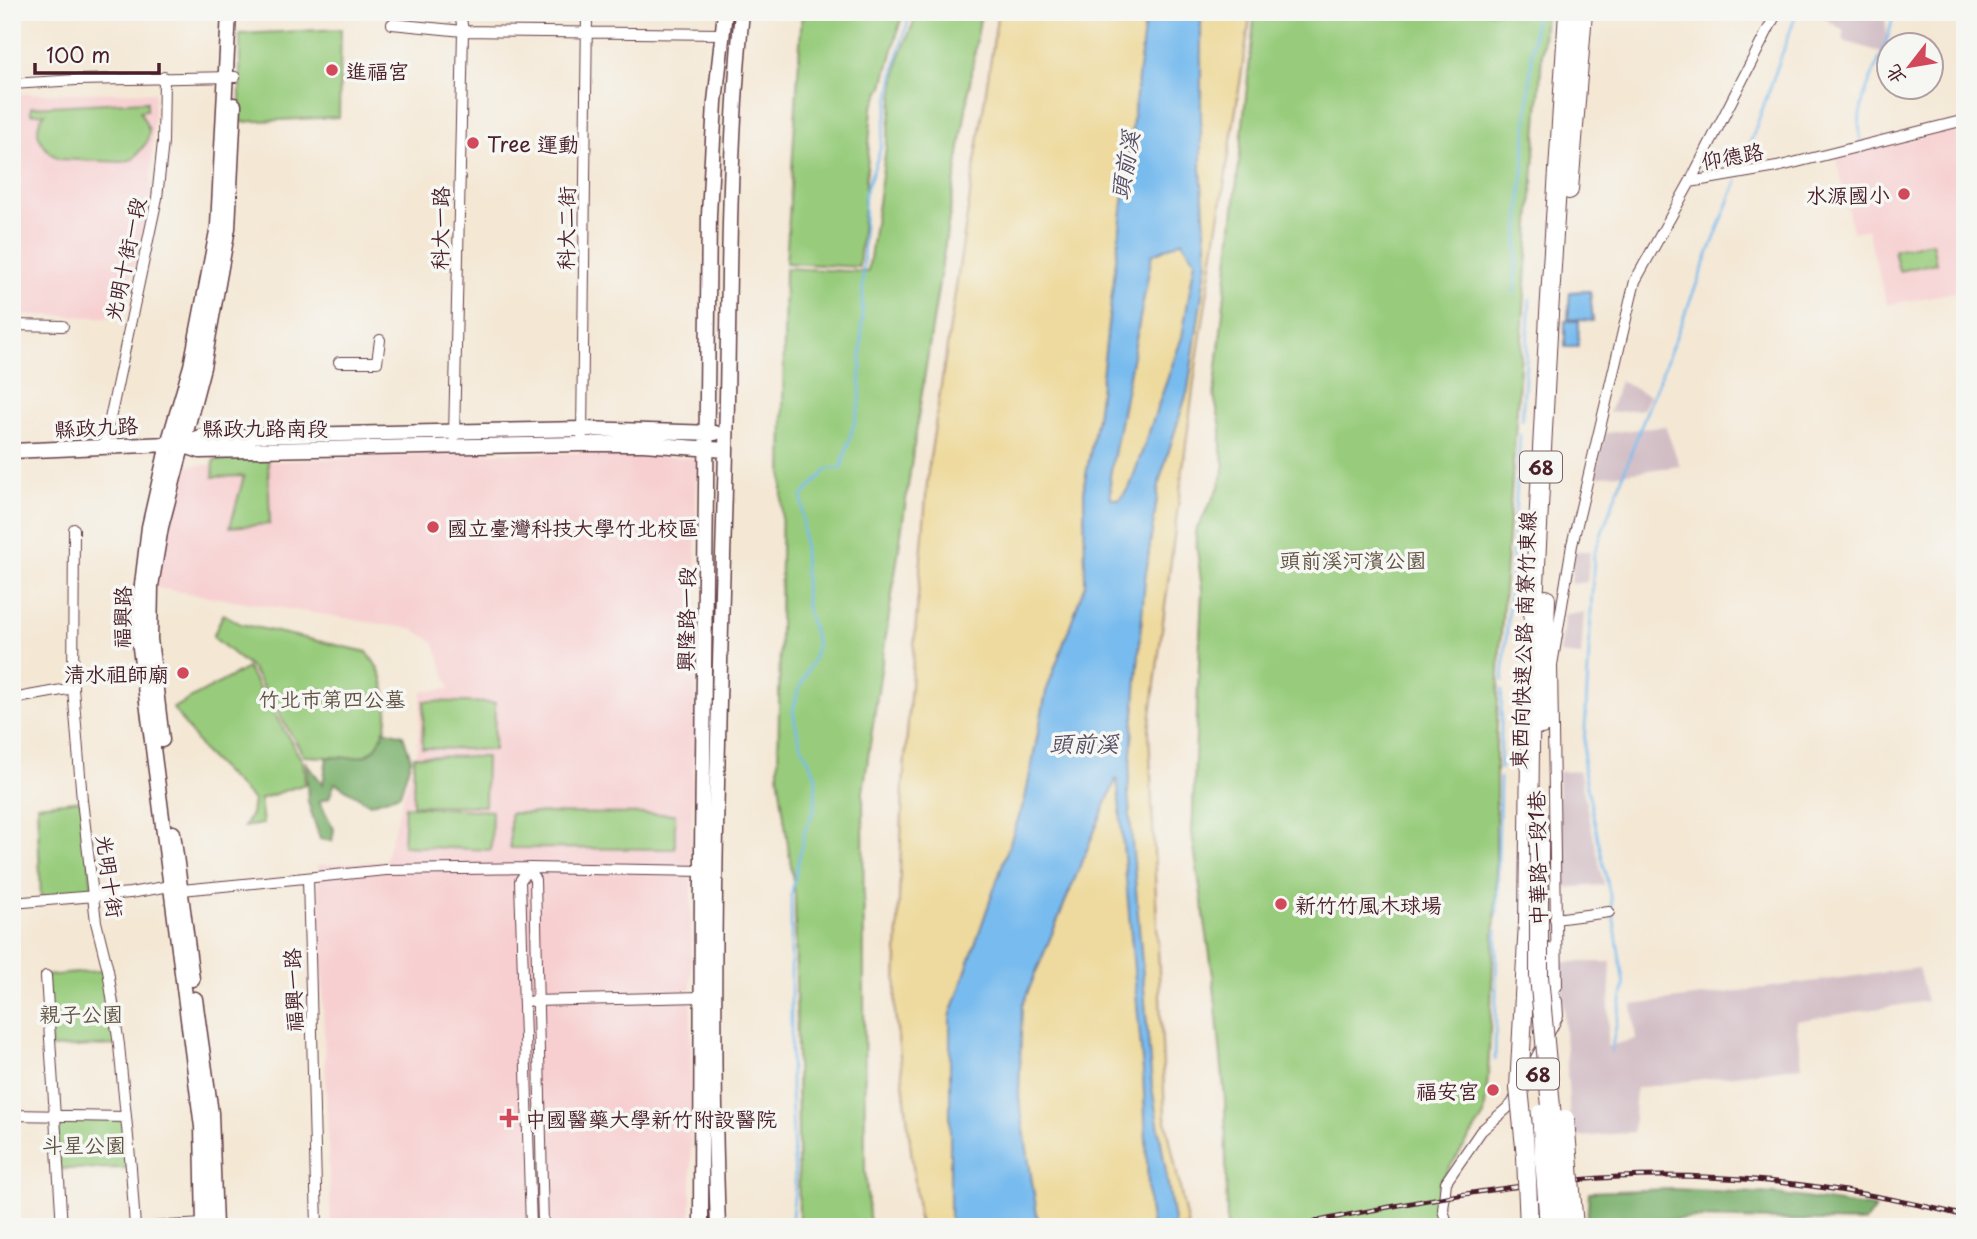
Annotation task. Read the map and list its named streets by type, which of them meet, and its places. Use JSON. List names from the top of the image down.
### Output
{
  "streets": {
    "highway": ["68", "東西向快速公路 南寮竹東線"],
    "street": [
      "仰德路",
      "科大一路",
      "科大二街",
      "光明十街一段",
      "縣政九路",
      "縣政九路南段",
      "福興路",
      "興隆路一段",
      "中華路一段1巷",
      "光明十街",
      "福興一路"
    ]
  },
  "crossings": [
    ["仰德路", "中華路一段1巷"],
    ["科大一路", "縣政九路南段"],
    ["科大二街", "縣政九路南段"],
    ["光明十街一段", "縣政九路"],
    ["縣政九路", "縣政九路南段"],
    ["縣政九路", "福興路"],
    ["縣政九路南段", "福興路"],
    ["縣政九路南段", "興隆路一段"]
  ],
  "water": ["頭前溪"],
  "parks": [
    "頭前溪河濱公園",
    "竹北市第四公墓",
    "親子公園",
    "斗星公園"
  ],
  "places": {
    "other": [
      "進福宮",
      "Tree 運動",
      "水源國小",
      "國立臺灣科技大學竹北校區",
      "清水祖師廟",
      "新竹竹風木球場",
      "福安宮"
    ],
    "health": ["中國醫藥大學新竹附設醫院"]
  },
  "scale_bar": "100 m",
  "north": "bottom left"
}
